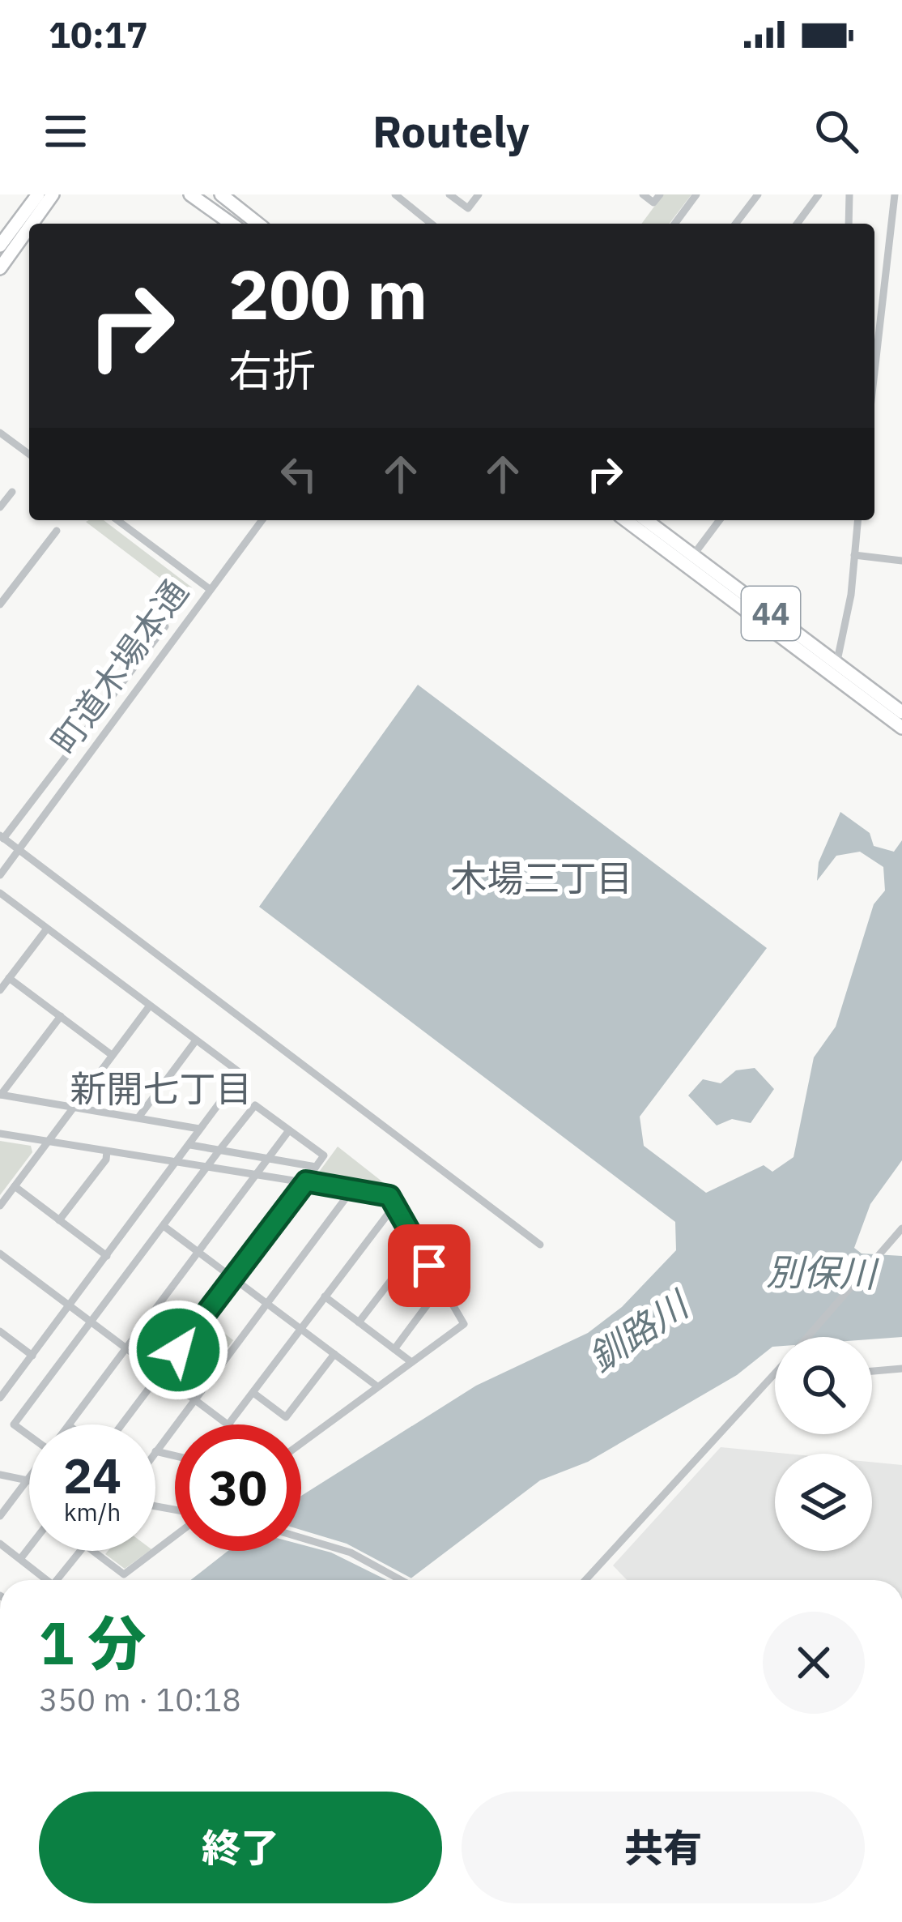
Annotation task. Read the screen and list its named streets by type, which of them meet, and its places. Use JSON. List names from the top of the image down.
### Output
{
  "streets": {
    "highway": ["44"],
    "street": ["町道木場本通"]
  },
  "districts": ["木場三丁目", "新開七丁目"],
  "water": ["別保川", "釧路川"],
  "page": {
    "status": "10:17",
    "header": "Routely",
    "turn": ["200 m", "右折"],
    "speed": "24 km/h",
    "limit": "30",
    "heading": ["1 分", "350 m · 10:18"],
    "buttons": ["終了", "共有"]
  }
}
